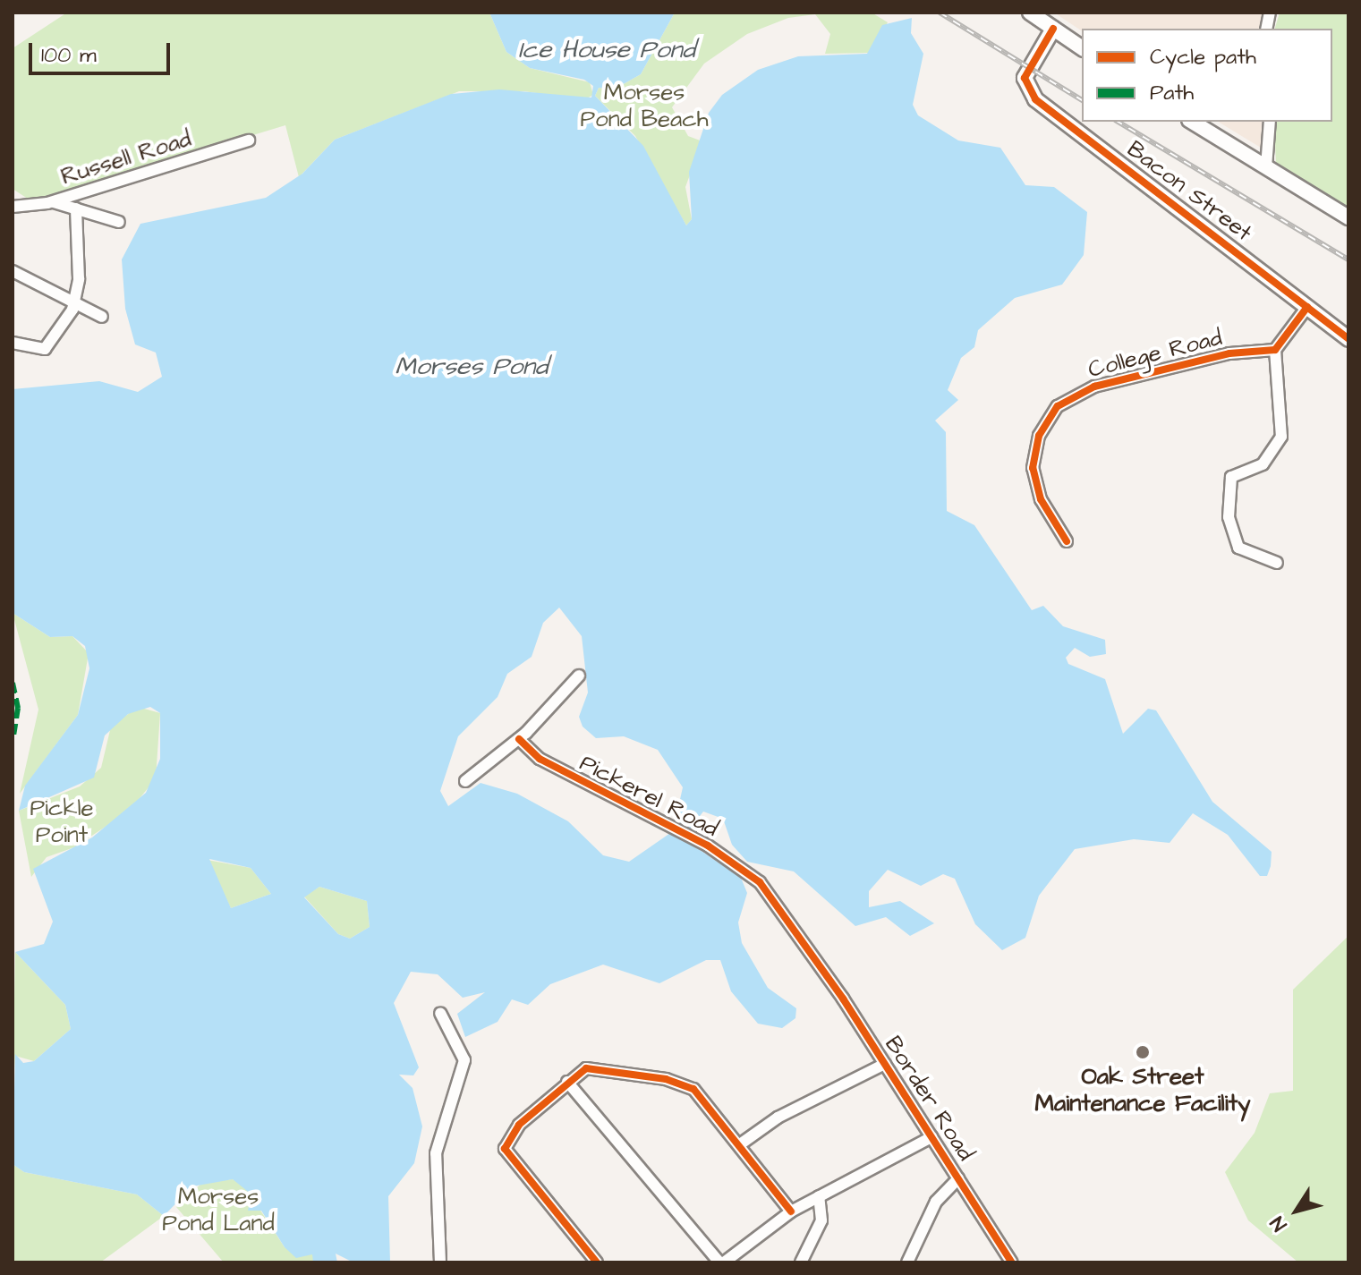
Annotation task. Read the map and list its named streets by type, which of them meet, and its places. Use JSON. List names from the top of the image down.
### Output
{
  "streets": {
    "street": [
      "Russell Road",
      "Bacon Street",
      "College Road",
      "Pickerel Road",
      "Border Road"
    ]
  },
  "crossings": [
    ["Pickerel Road", "Border Road"]
  ],
  "water": ["Ice House Pond", "Morses Pond"],
  "parks": ["Morses Pond Beach", "Pickle Point", "Morses Pond Land"],
  "places": ["Oak Street Maintenance Facility"],
  "legend": ["Cycle path", "Path"],
  "scale_bar": "100 m",
  "north": "bottom left"
}
